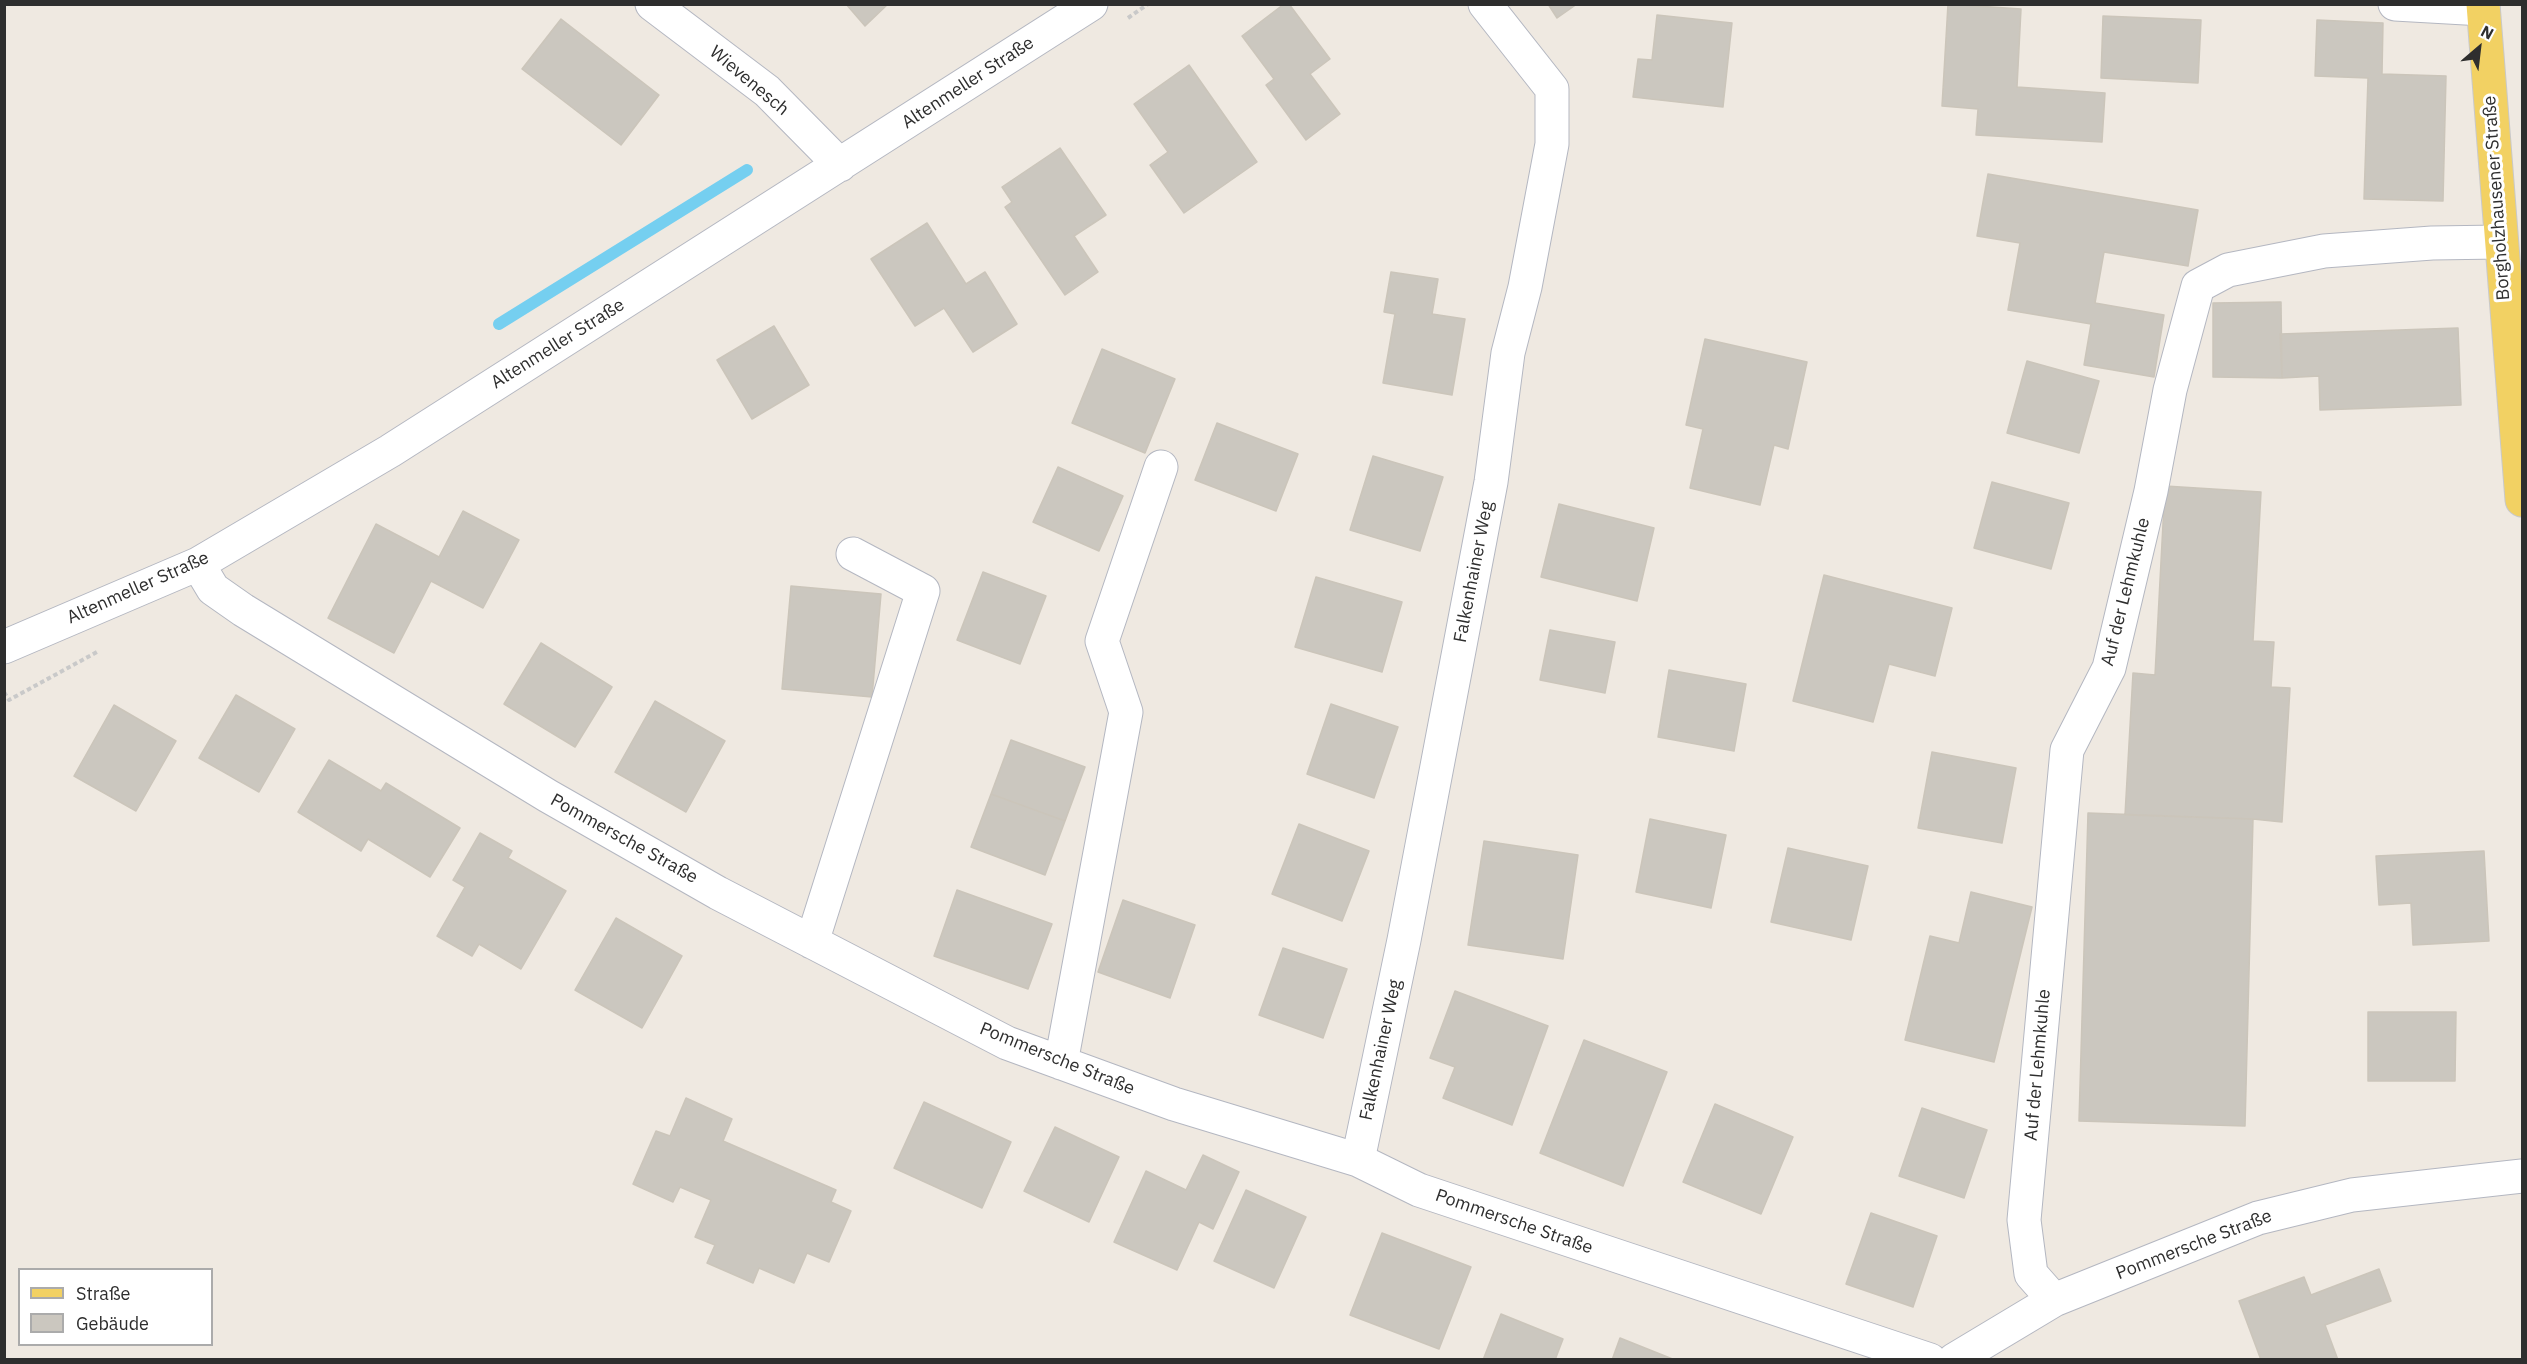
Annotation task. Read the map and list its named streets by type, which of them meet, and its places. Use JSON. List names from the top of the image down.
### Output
{
  "streets": {
    "main road": ["Borgholzhausener Straße"],
    "street": [
      "Wievenesch",
      "Altenmeller Straße",
      "Falkenhainer Weg",
      "Auf der Lehmkuhle",
      "Pommersche Straße"
    ]
  },
  "crossings": [
    ["Wievenesch", "Altenmeller Straße"],
    ["Altenmeller Straße", "Pommersche Straße"],
    ["Borgholzhausener Straße", "Auf der Lehmkuhle"],
    ["Falkenhainer Weg", "Pommersche Straße"],
    ["Auf der Lehmkuhle", "Pommersche Straße"]
  ],
  "legend": ["Straße", "Gebäude"],
  "north": "top right"
}
